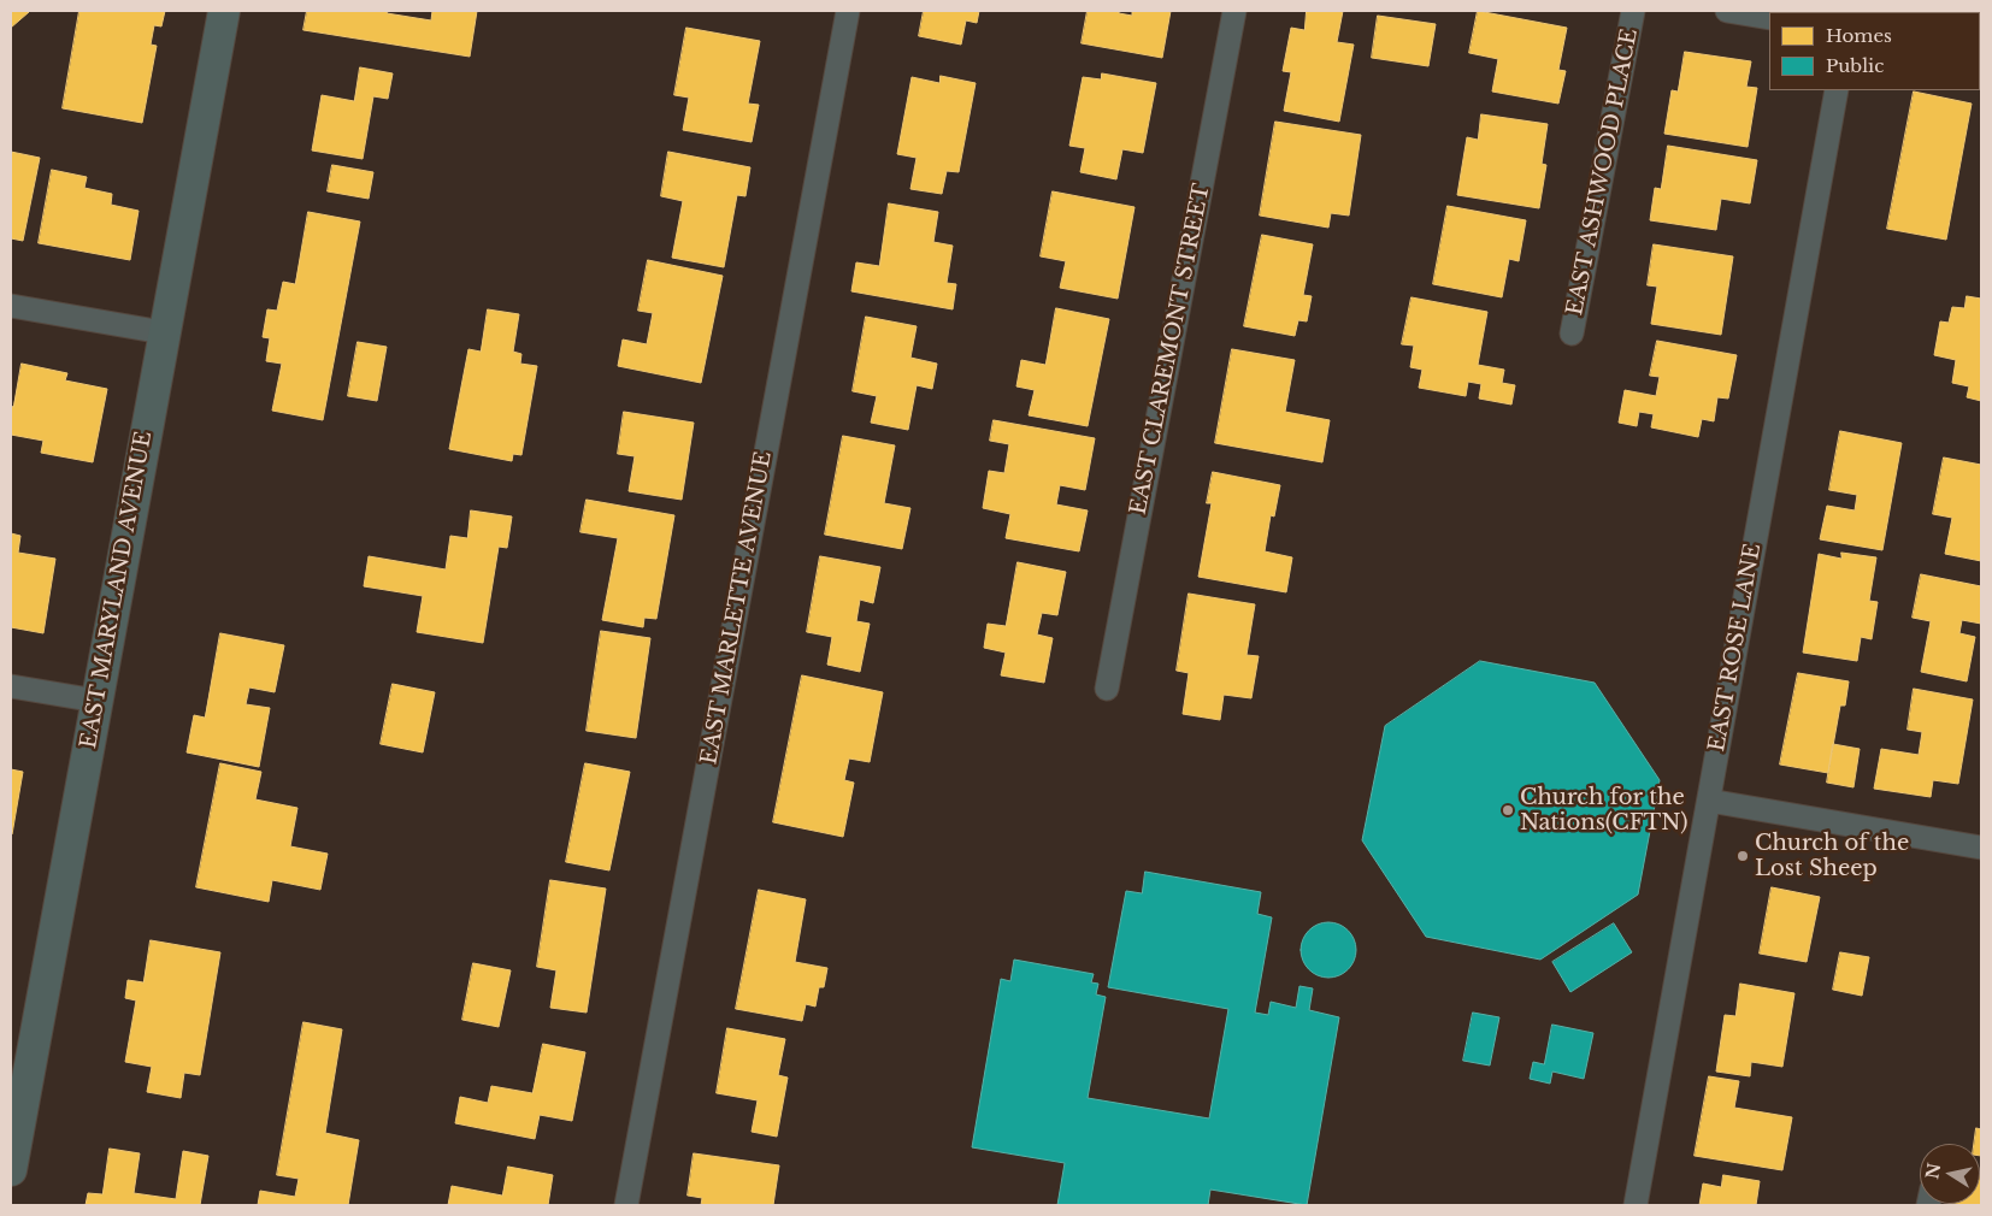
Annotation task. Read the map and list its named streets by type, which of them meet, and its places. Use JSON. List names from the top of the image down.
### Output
{
  "streets": {
    "street": [
      "EAST ASHWOOD PLACE",
      "EAST CLAREMONT STREET",
      "EAST MARYLAND AVENUE",
      "EAST MARLETTE AVENUE",
      "EAST ROSE LANE"
    ]
  },
  "places": ["Church for the Nations(CFTN)", "Church of the Lost Sheep"],
  "legend": ["Homes", "Public"],
  "north": "left"
}
